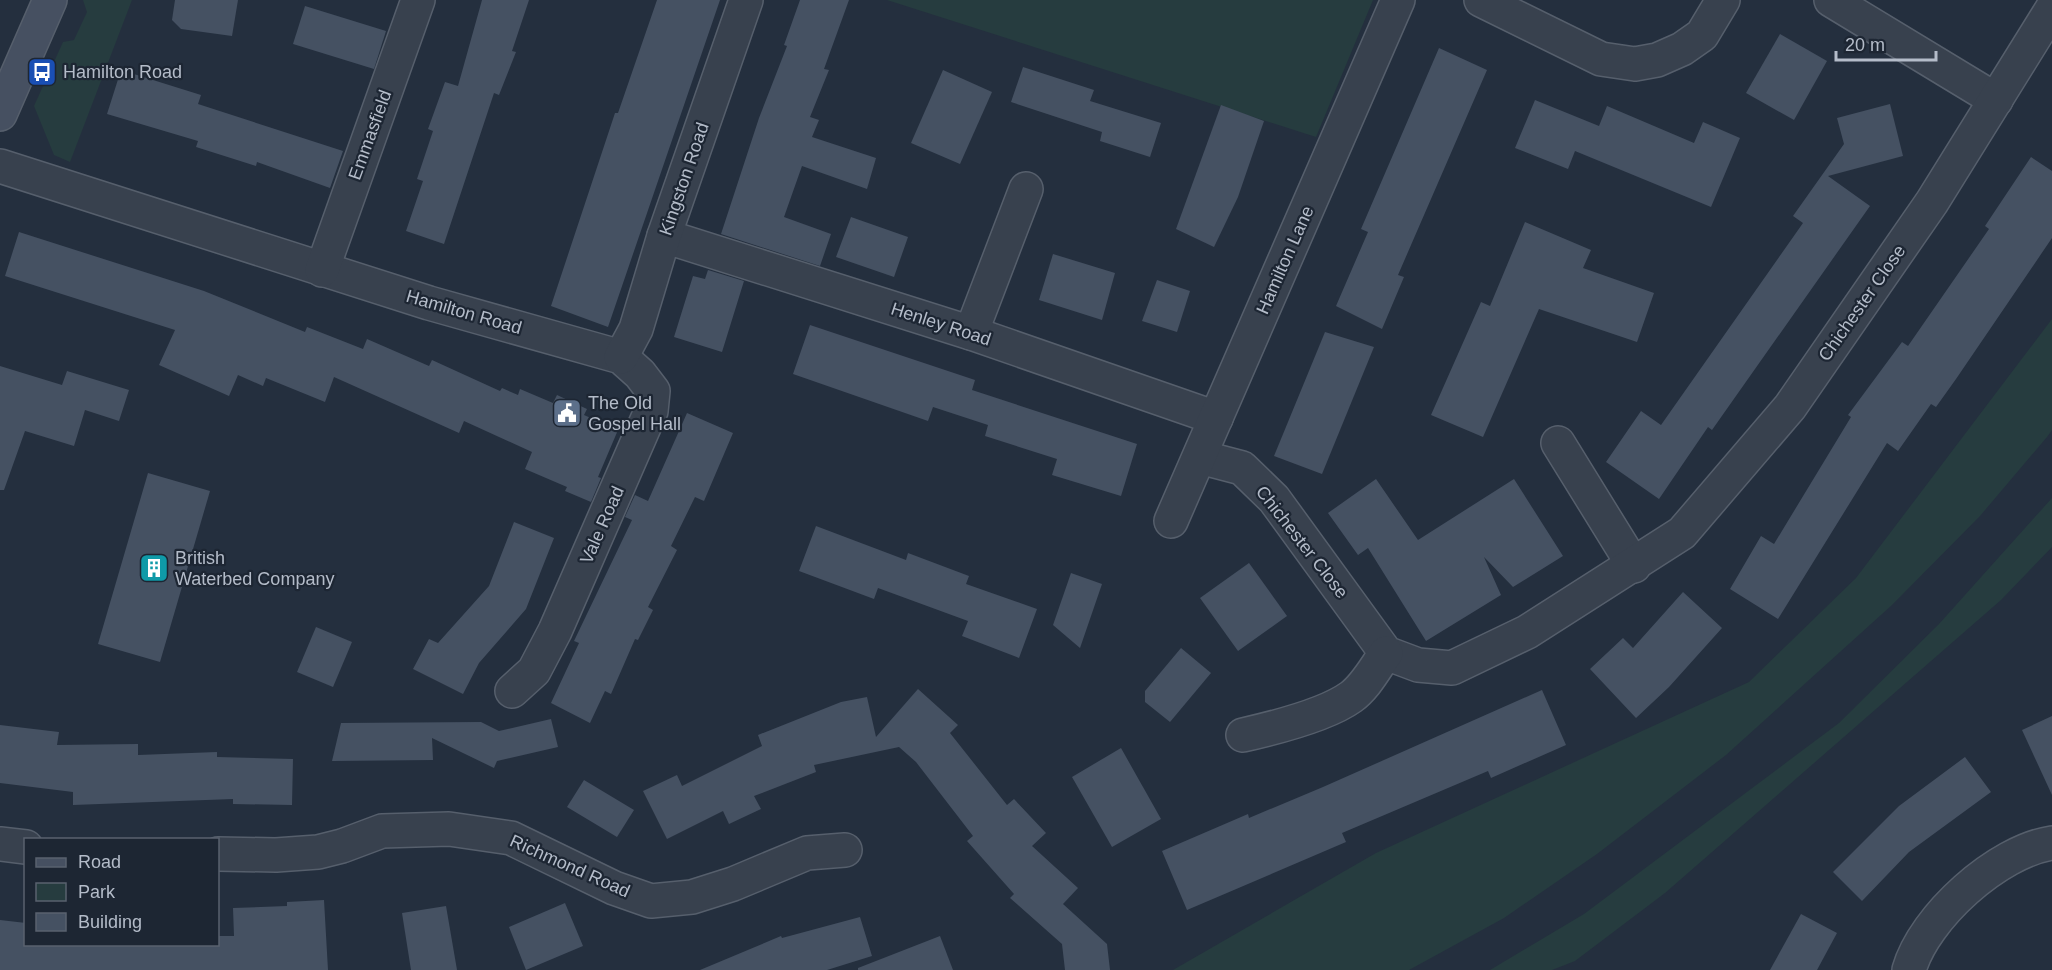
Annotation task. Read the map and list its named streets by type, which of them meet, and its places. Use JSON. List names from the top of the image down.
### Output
{
  "streets": {
    "street": [
      "Emmasfield",
      "Kingston Road",
      "Hamilton Lane",
      "Chichester Close",
      "Hamilton Road",
      "Henley Road",
      "Vale Road",
      "Richmond Road"
    ]
  },
  "crossings": [
    ["Emmasfield", "Hamilton Road"],
    ["Kingston Road", "Hamilton Road"],
    ["Kingston Road", "Henley Road"],
    ["Kingston Road", "Vale Road"],
    ["Hamilton Lane", "Chichester Close"],
    ["Hamilton Lane", "Henley Road"],
    ["Hamilton Road", "Vale Road"]
  ],
  "places": {
    "bus stop": ["Hamilton Road"],
    "public building": ["The Old Gospel Hall"],
    "building": ["British Waterbed Company"]
  },
  "legend": ["Road", "Park", "Building"],
  "scale_bar": "20 m"
}
